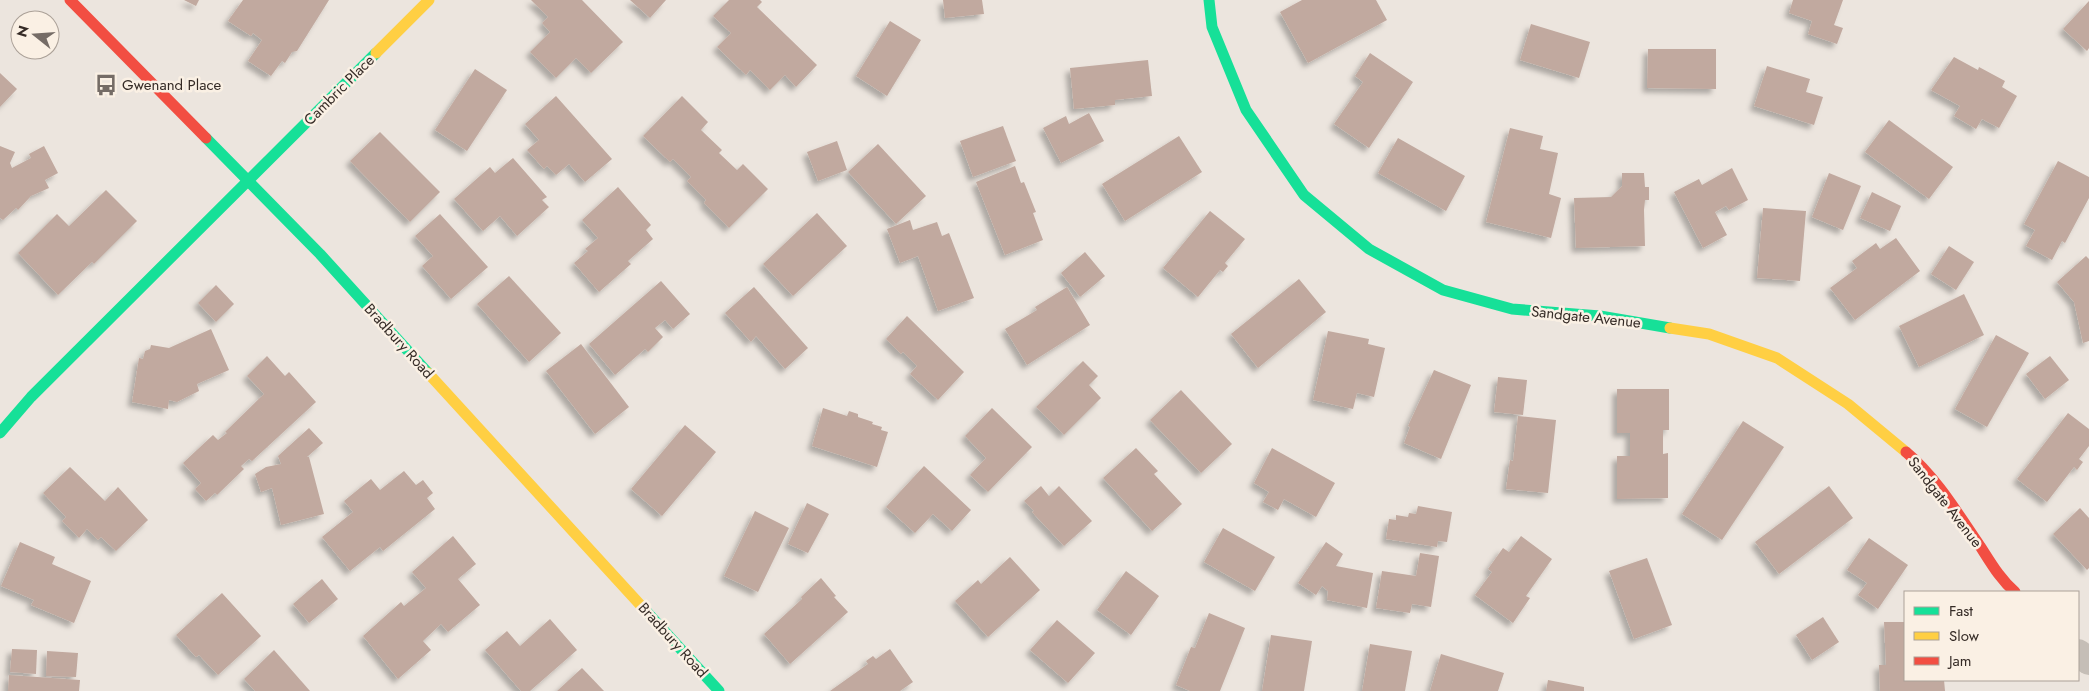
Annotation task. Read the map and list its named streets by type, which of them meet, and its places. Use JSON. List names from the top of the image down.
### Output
{
  "streets": {
    "street": ["Cambric Place", "Sandgate Avenue", "Bradbury Road"]
  },
  "crossings": [
    ["Cambric Place", "Bradbury Road"]
  ],
  "places": {
    "bus stop": ["Gwenand Place"]
  },
  "legend": ["Fast", "Slow", "Jam"],
  "north": "left"
}
